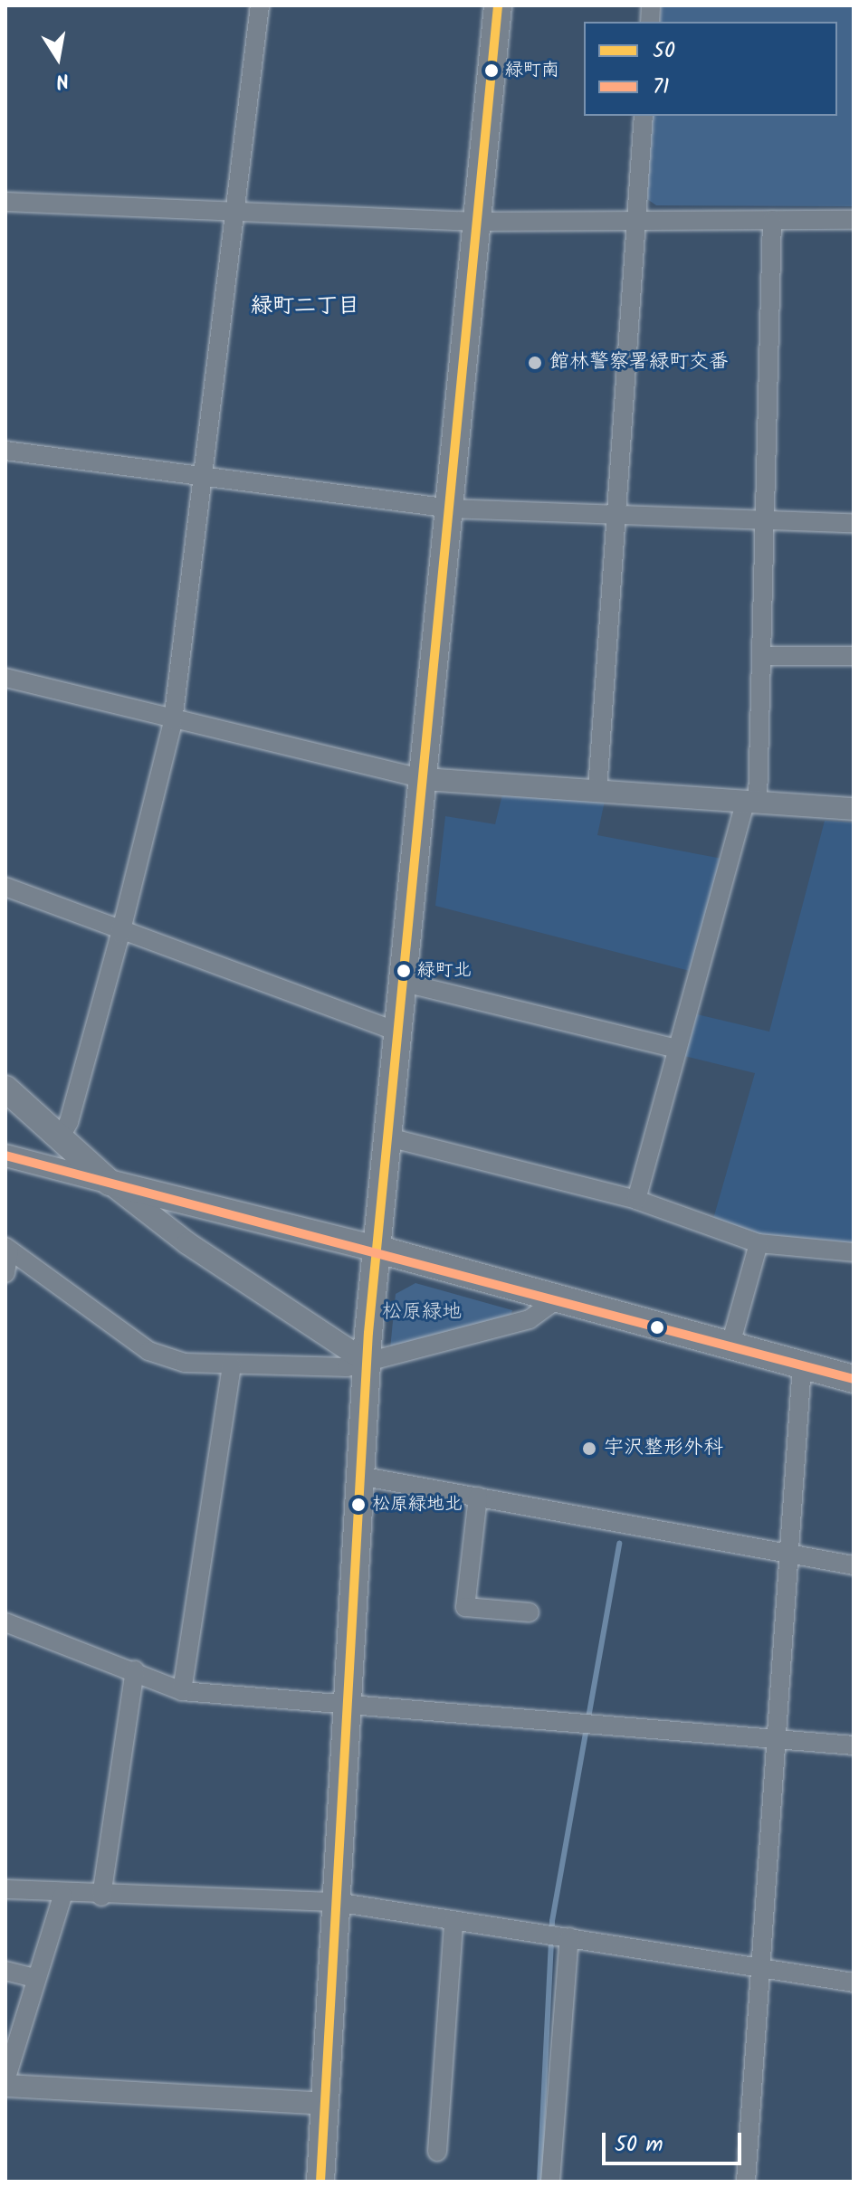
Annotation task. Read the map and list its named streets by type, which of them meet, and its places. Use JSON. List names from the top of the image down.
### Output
{
  "districts": ["緑町二丁目"],
  "parks": ["松原緑地"],
  "places": [
    "緑町南",
    "館林警察署緑町交番",
    "緑町北",
    "宇沢整形外科",
    "松原緑地北"
  ],
  "lines": ["transit line 50", "transit line 71"],
  "legend": ["50", "71"],
  "scale_bar": "50 m",
  "north": "bottom"
}
